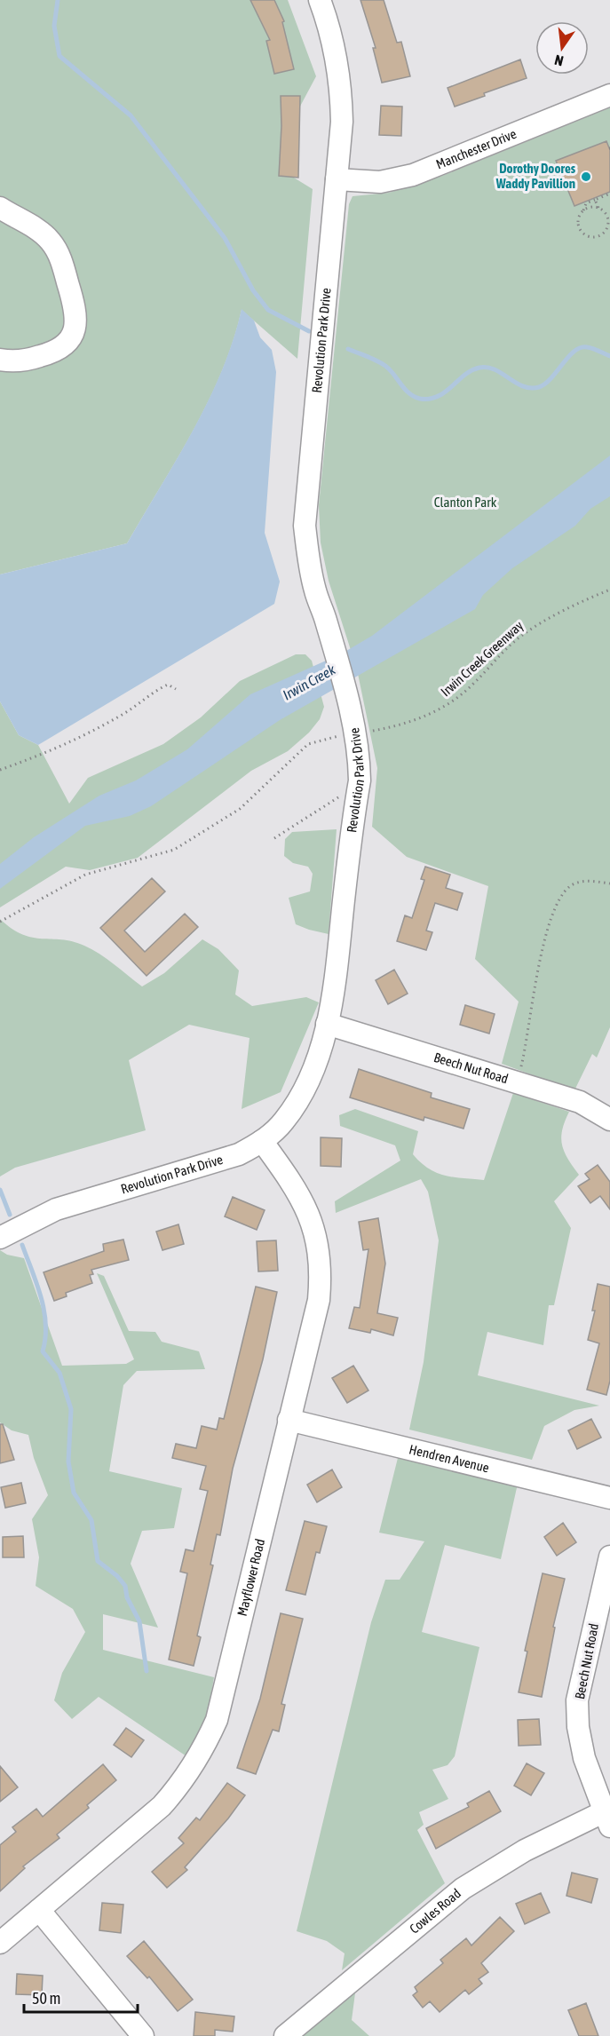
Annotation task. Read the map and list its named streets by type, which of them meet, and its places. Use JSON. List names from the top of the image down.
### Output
{
  "streets": {
    "street": [
      "Manchester Drive",
      "Revolution Park Drive",
      "Beech Nut Road",
      "Hendren Avenue",
      "Mayflower Road",
      "Cowles Road"
    ],
    "path": ["Irwin Creek Greenway"]
  },
  "crossings": [
    ["Manchester Drive", "Revolution Park Drive"],
    ["Revolution Park Drive", "Beech Nut Road"],
    ["Revolution Park Drive", "Mayflower Road"],
    ["Beech Nut Road", "Cowles Road"],
    ["Hendren Avenue", "Mayflower Road"]
  ],
  "water": ["Irwin Creek"],
  "parks": ["Clanton Park"],
  "places": ["Dorothy Doores Waddy Pavillion"],
  "scale_bar": "50 m",
  "north": "bottom"
}
